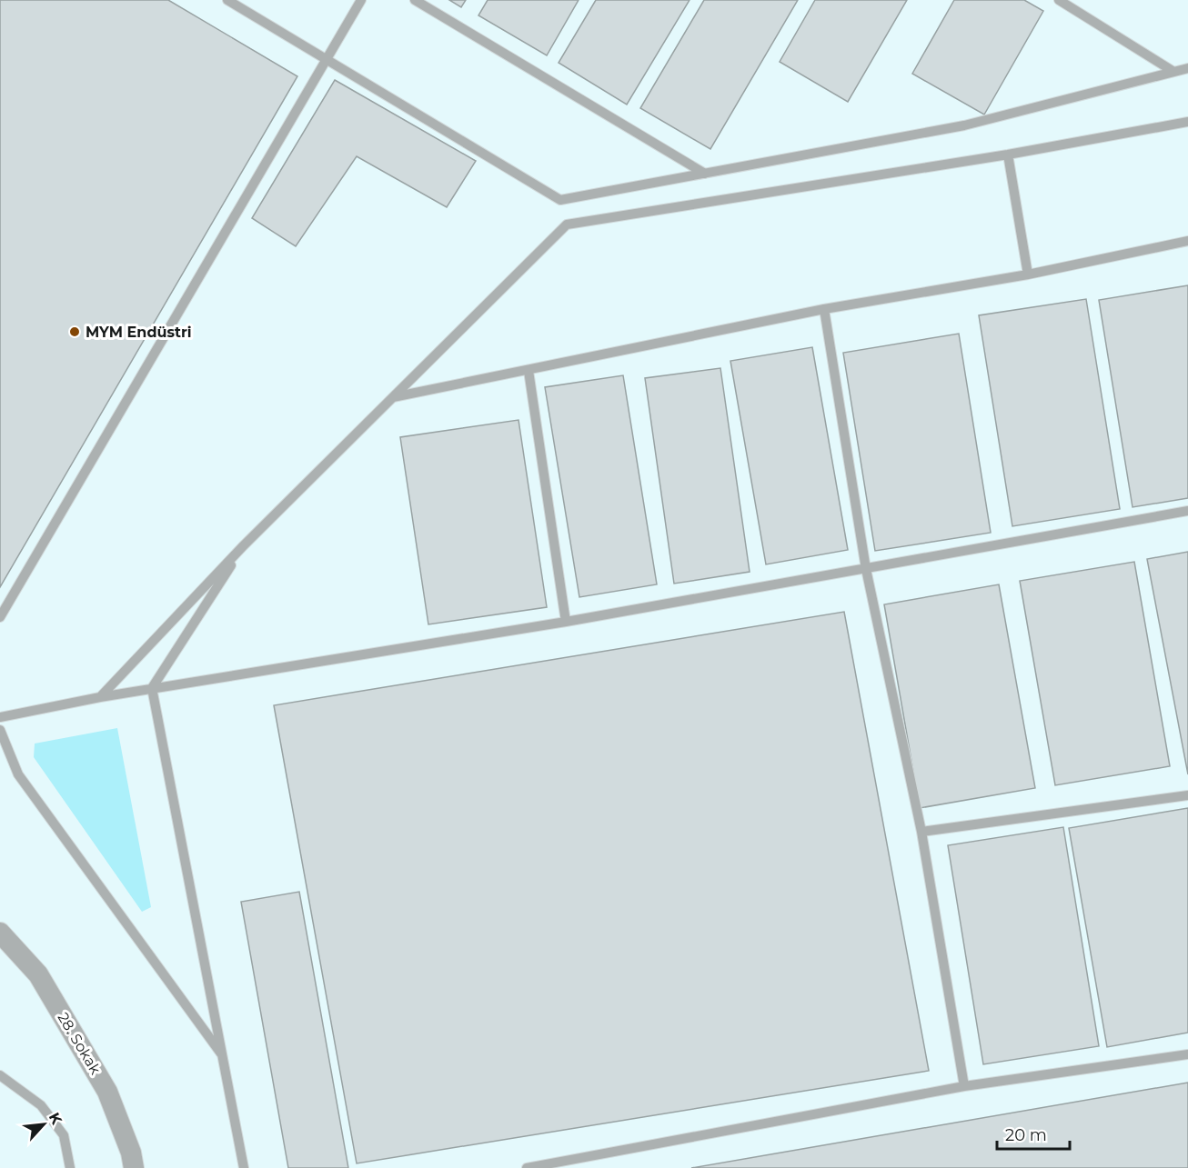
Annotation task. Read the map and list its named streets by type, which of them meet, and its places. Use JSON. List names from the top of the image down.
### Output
{
  "streets": {
    "street": ["28. Sokak"]
  },
  "places": ["MYM Endüstri"],
  "scale_bar": "20 m",
  "north": "top right"
}
